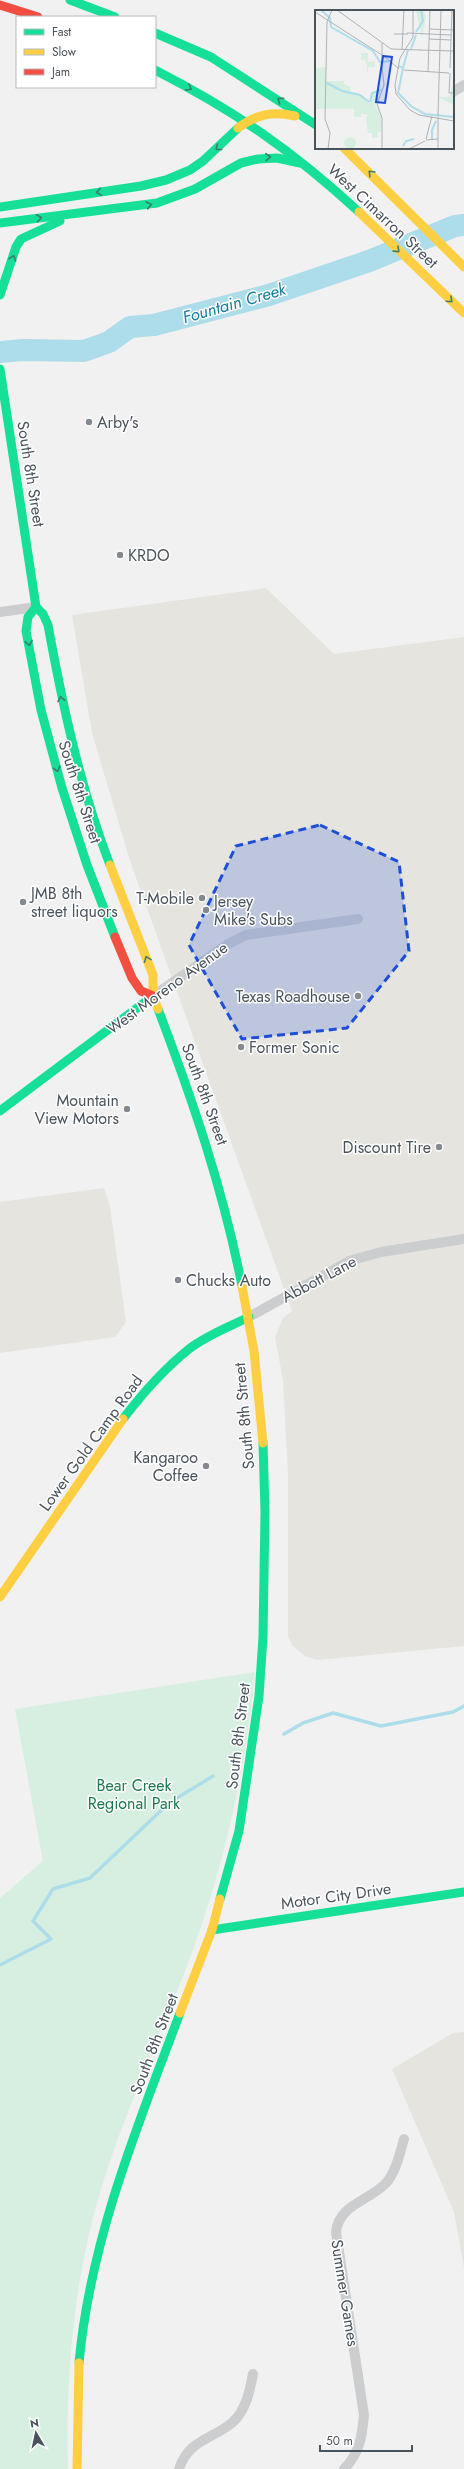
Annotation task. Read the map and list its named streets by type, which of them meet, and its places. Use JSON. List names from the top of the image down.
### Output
{
  "streets": {
    "main road": [
      "West Cimarron Street",
      "South 8th Street",
      "West Moreno Avenue",
      "Lower Gold Camp Road",
      "Motor City Drive"
    ],
    "street": ["Abbott Lane", "Summer Games"]
  },
  "crossings": [
    ["South 8th Street", "West Moreno Avenue"],
    ["South 8th Street", "Abbott Lane"],
    ["South 8th Street", "Lower Gold Camp Road"],
    ["South 8th Street", "Motor City Drive"],
    ["Abbott Lane", "Lower Gold Camp Road"]
  ],
  "water": ["Fountain Creek"],
  "parks": ["Bear Creek Regional Park"],
  "places": [
    "Arby's",
    "KRDO",
    "T-Mobile",
    "JMB 8th street liquors",
    "Jersey Mike's Subs",
    "Texas Roadhouse",
    "Former Sonic",
    "Mountain View Motors",
    "Discount Tire",
    "Chucks Auto",
    "Kangaroo Coffee"
  ],
  "legend": ["Fast", "Slow", "Jam"],
  "scale_bar": "50 m",
  "north": "top"
}
